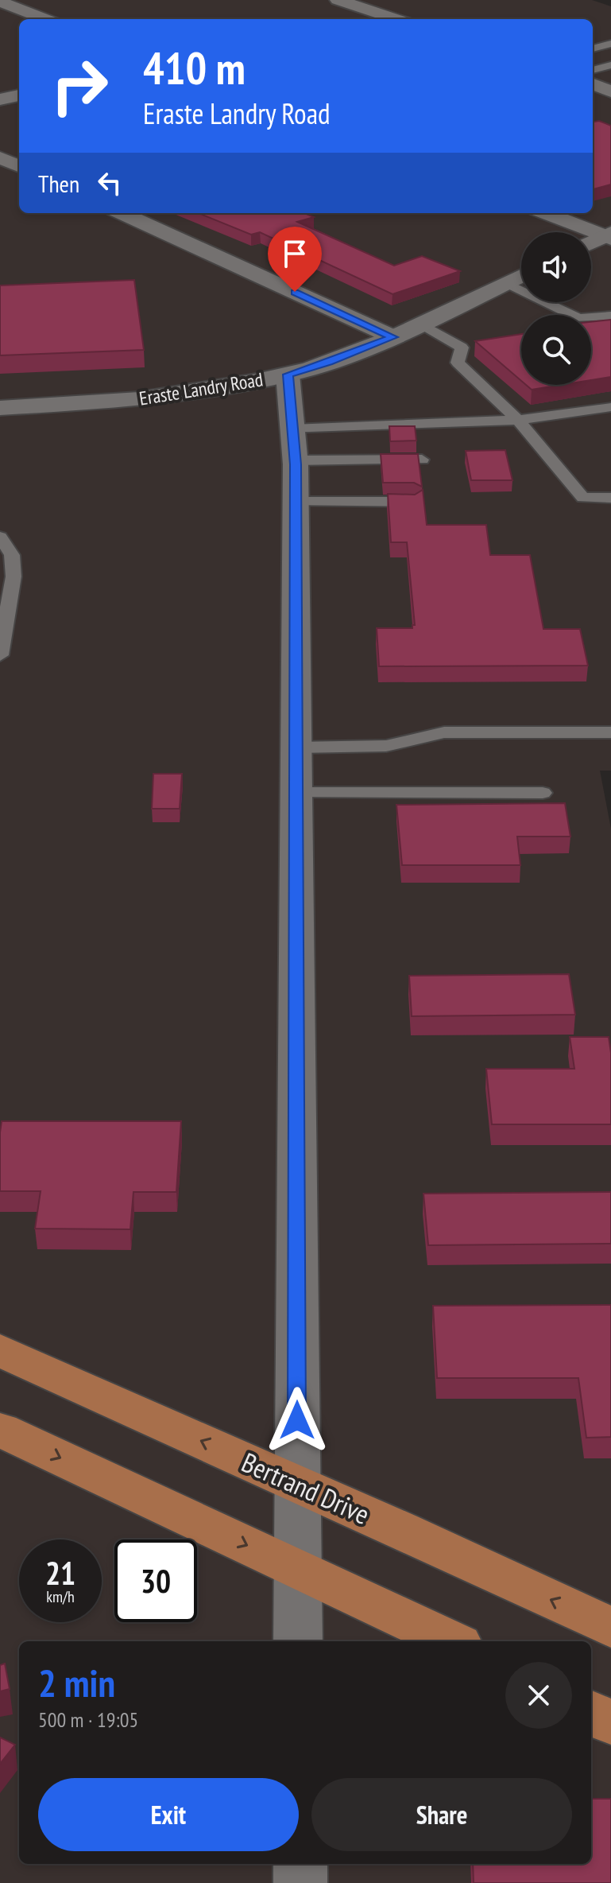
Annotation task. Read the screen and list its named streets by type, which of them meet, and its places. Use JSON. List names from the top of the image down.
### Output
{
  "streets": {
    "main road": ["Bertrand Drive"],
    "street": ["Eraste Landry Road"]
  },
  "page": {
    "turn": ["410 m", "Eraste Landry Road"],
    "then": "Then",
    "speed": "21 km/h",
    "limit": "30",
    "heading": ["2 min", "500 m · 19:05"],
    "buttons": ["Exit", "Share"]
  }
}
